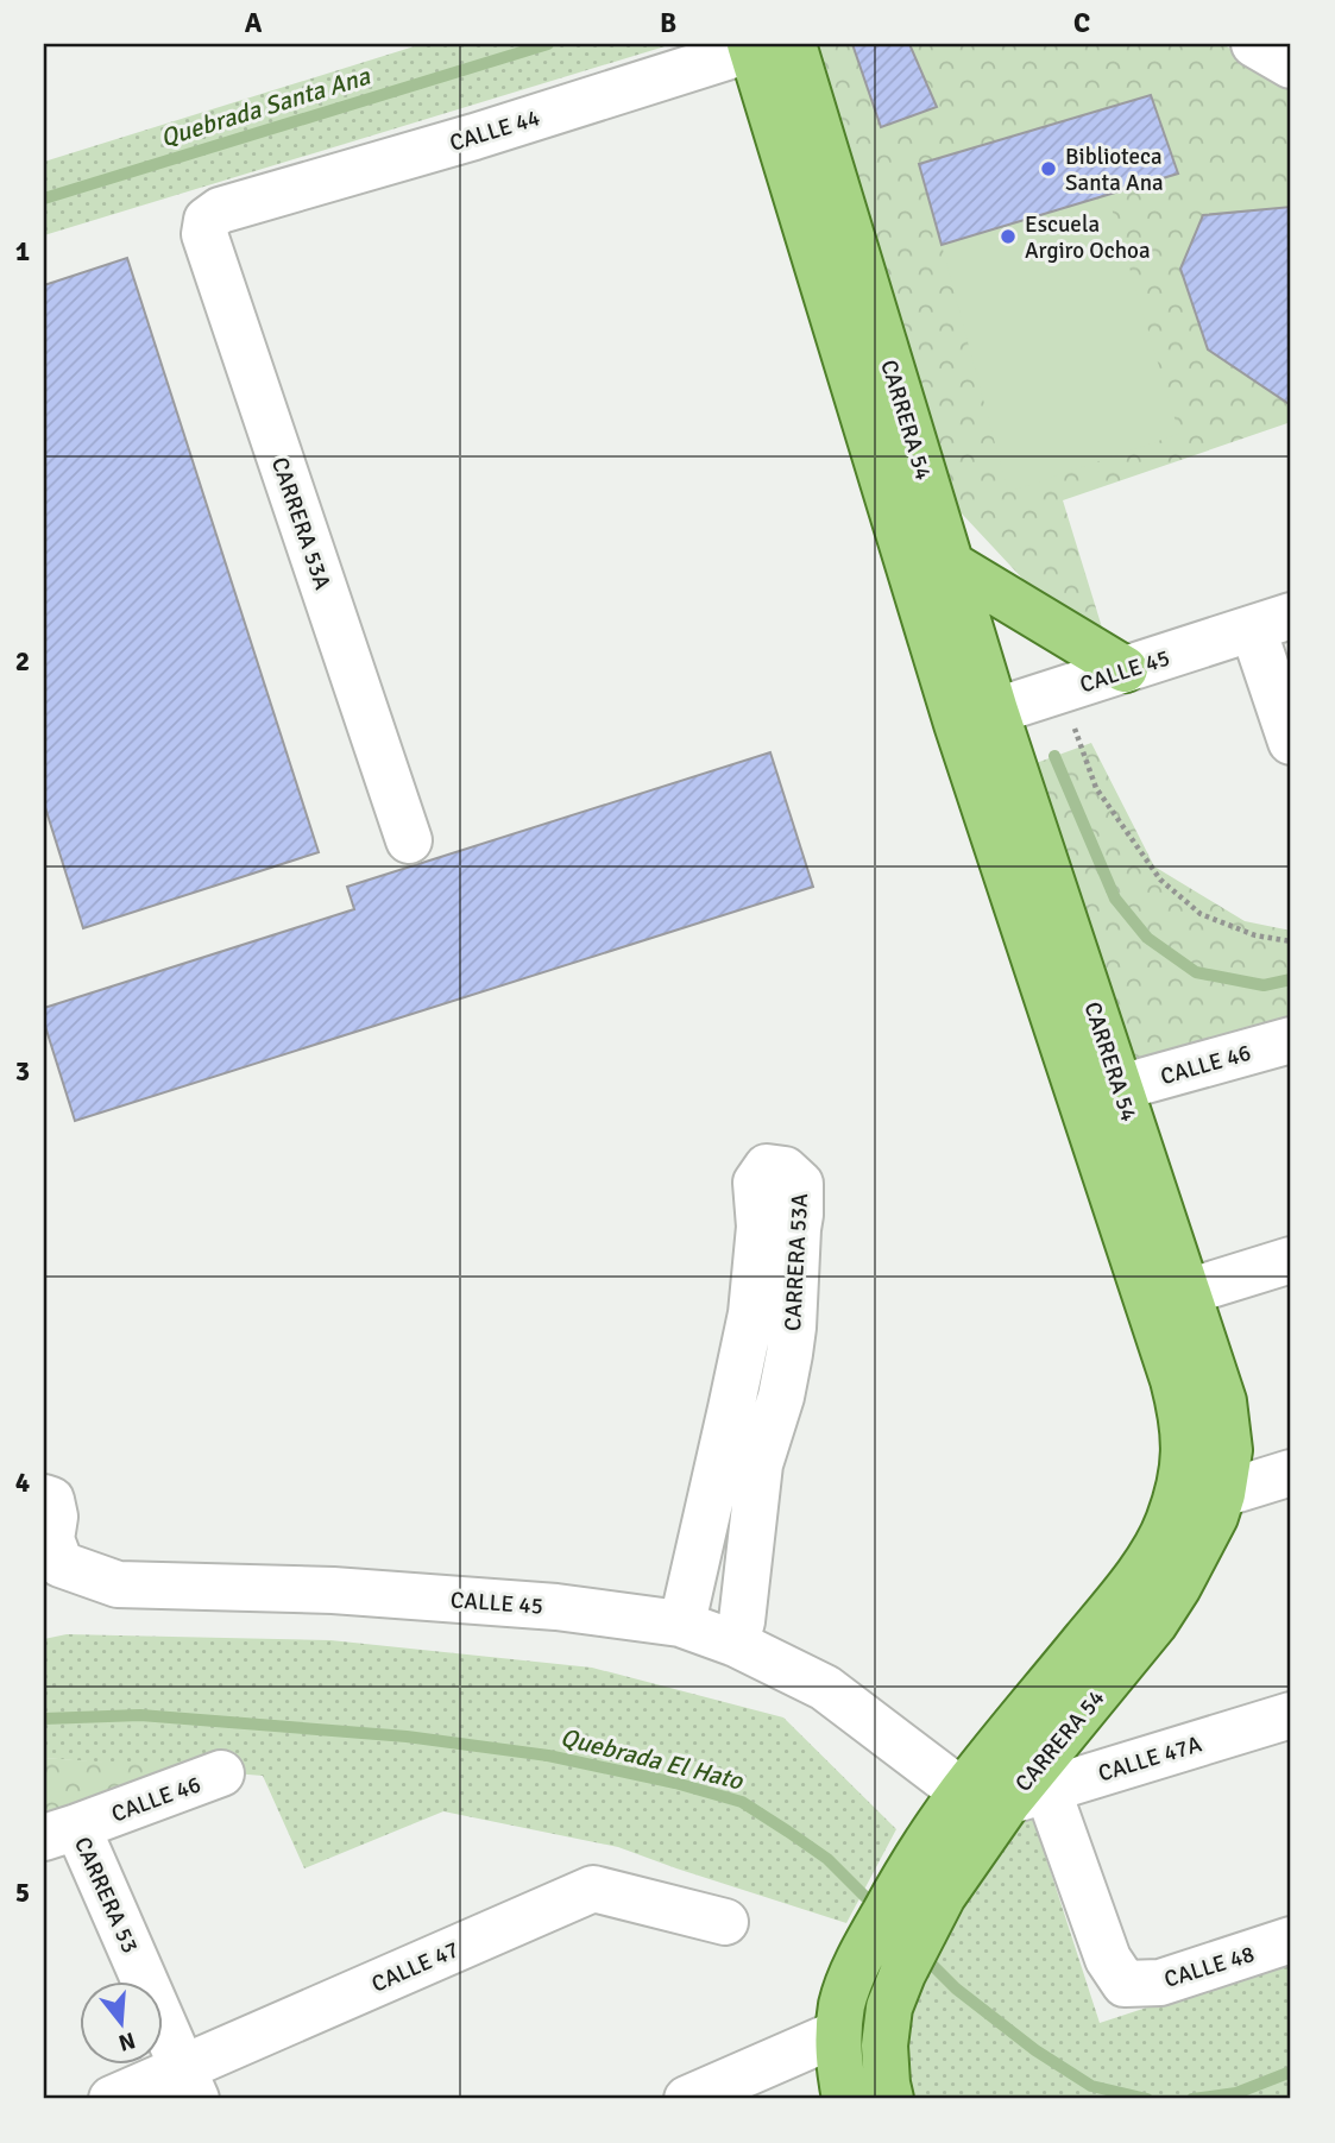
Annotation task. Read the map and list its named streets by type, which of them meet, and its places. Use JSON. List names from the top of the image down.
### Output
{
  "streets": {
    "main road": ["CARRERA 54"],
    "street": [
      "CALLE 44",
      "CARRERA 53A",
      "CALLE 45",
      "CALLE 46",
      "CALLE 47A",
      "CARRERA 53",
      "CALLE 47",
      "CALLE 48"
    ]
  },
  "crossings": [
    ["CALLE 44", "CARRERA 54"],
    ["CALLE 44", "CARRERA 53A"],
    ["CARRERA 54", "CALLE 45"],
    ["CARRERA 54", "CALLE 46"],
    ["CARRERA 54", "CALLE 47A"],
    ["CARRERA 54", "CALLE 48"],
    ["CARRERA 53A", "CALLE 45"],
    ["CALLE 46", "CARRERA 53"],
    ["CALLE 47A", "CALLE 48"],
    ["CARRERA 53", "CALLE 47"]
  ],
  "water": ["Quebrada Santa Ana", "Quebrada El Hato"],
  "places": ["Biblioteca Santa Ana", "Escuela Argiro Ochoa"],
  "north": "bottom",
  "grid": {
    "columns": ["A", "B", "C"],
    "rows": [
      "1",
      "2",
      "3",
      "4",
      "5"
    ]
  }
}
